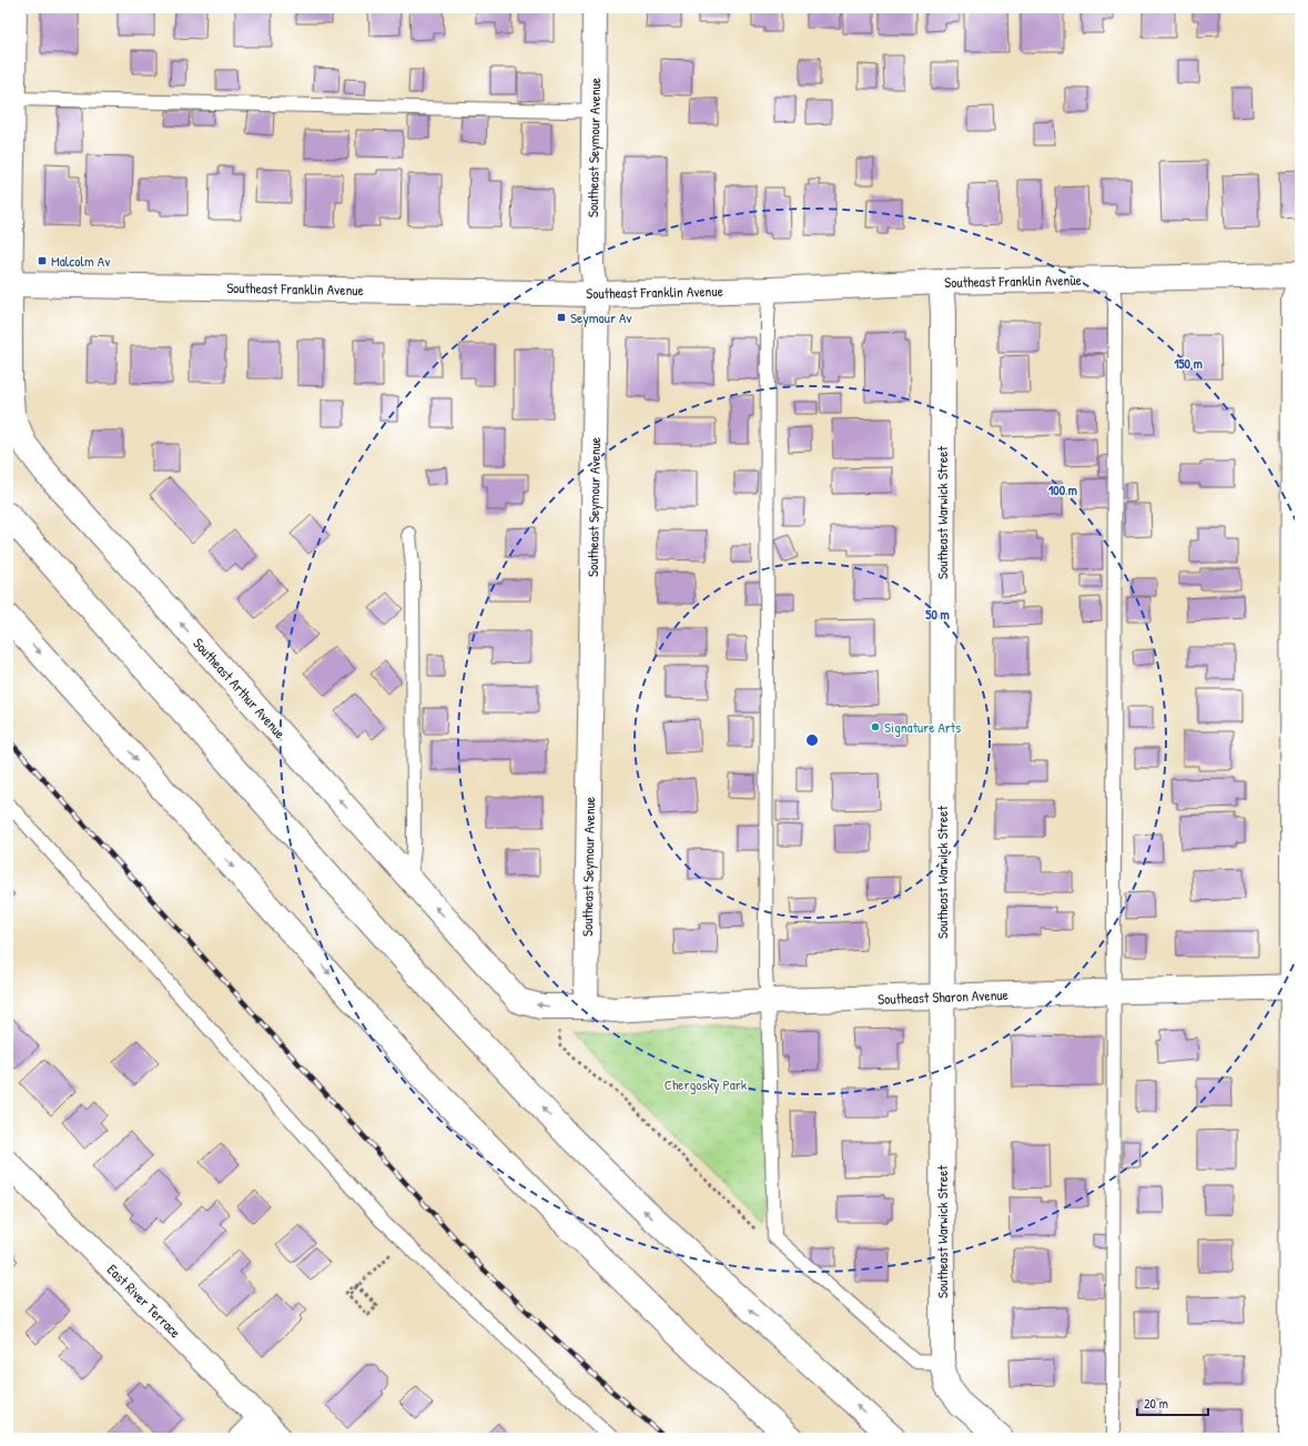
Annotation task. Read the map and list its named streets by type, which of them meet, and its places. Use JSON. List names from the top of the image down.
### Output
{
  "streets": {
    "main road": [
      "Southeast Seymour Avenue",
      "Southeast Franklin Avenue",
      "Southeast Warwick Street",
      "Southeast Arthur Avenue",
      "Southeast Sharon Avenue",
      "East River Terrace"
    ]
  },
  "crossings": [
    ["Southeast Seymour Avenue", "Southeast Franklin Avenue"],
    ["Southeast Seymour Avenue", "Southeast Arthur Avenue"],
    ["Southeast Seymour Avenue", "Southeast Sharon Avenue"],
    ["Southeast Franklin Avenue", "Southeast Warwick Street"],
    ["Southeast Franklin Avenue", "Southeast Arthur Avenue"],
    ["Southeast Warwick Street", "Southeast Sharon Avenue"],
    ["Southeast Arthur Avenue", "Southeast Sharon Avenue"]
  ],
  "parks": ["Chergosky Park"],
  "places": {
    "transit": ["Malcolm Av", "Seymour Av"],
    "other": ["Signature Arts"]
  },
  "scale_bar": "20 m",
  "rings": ["150 m", "100 m", "50 m"]
}
